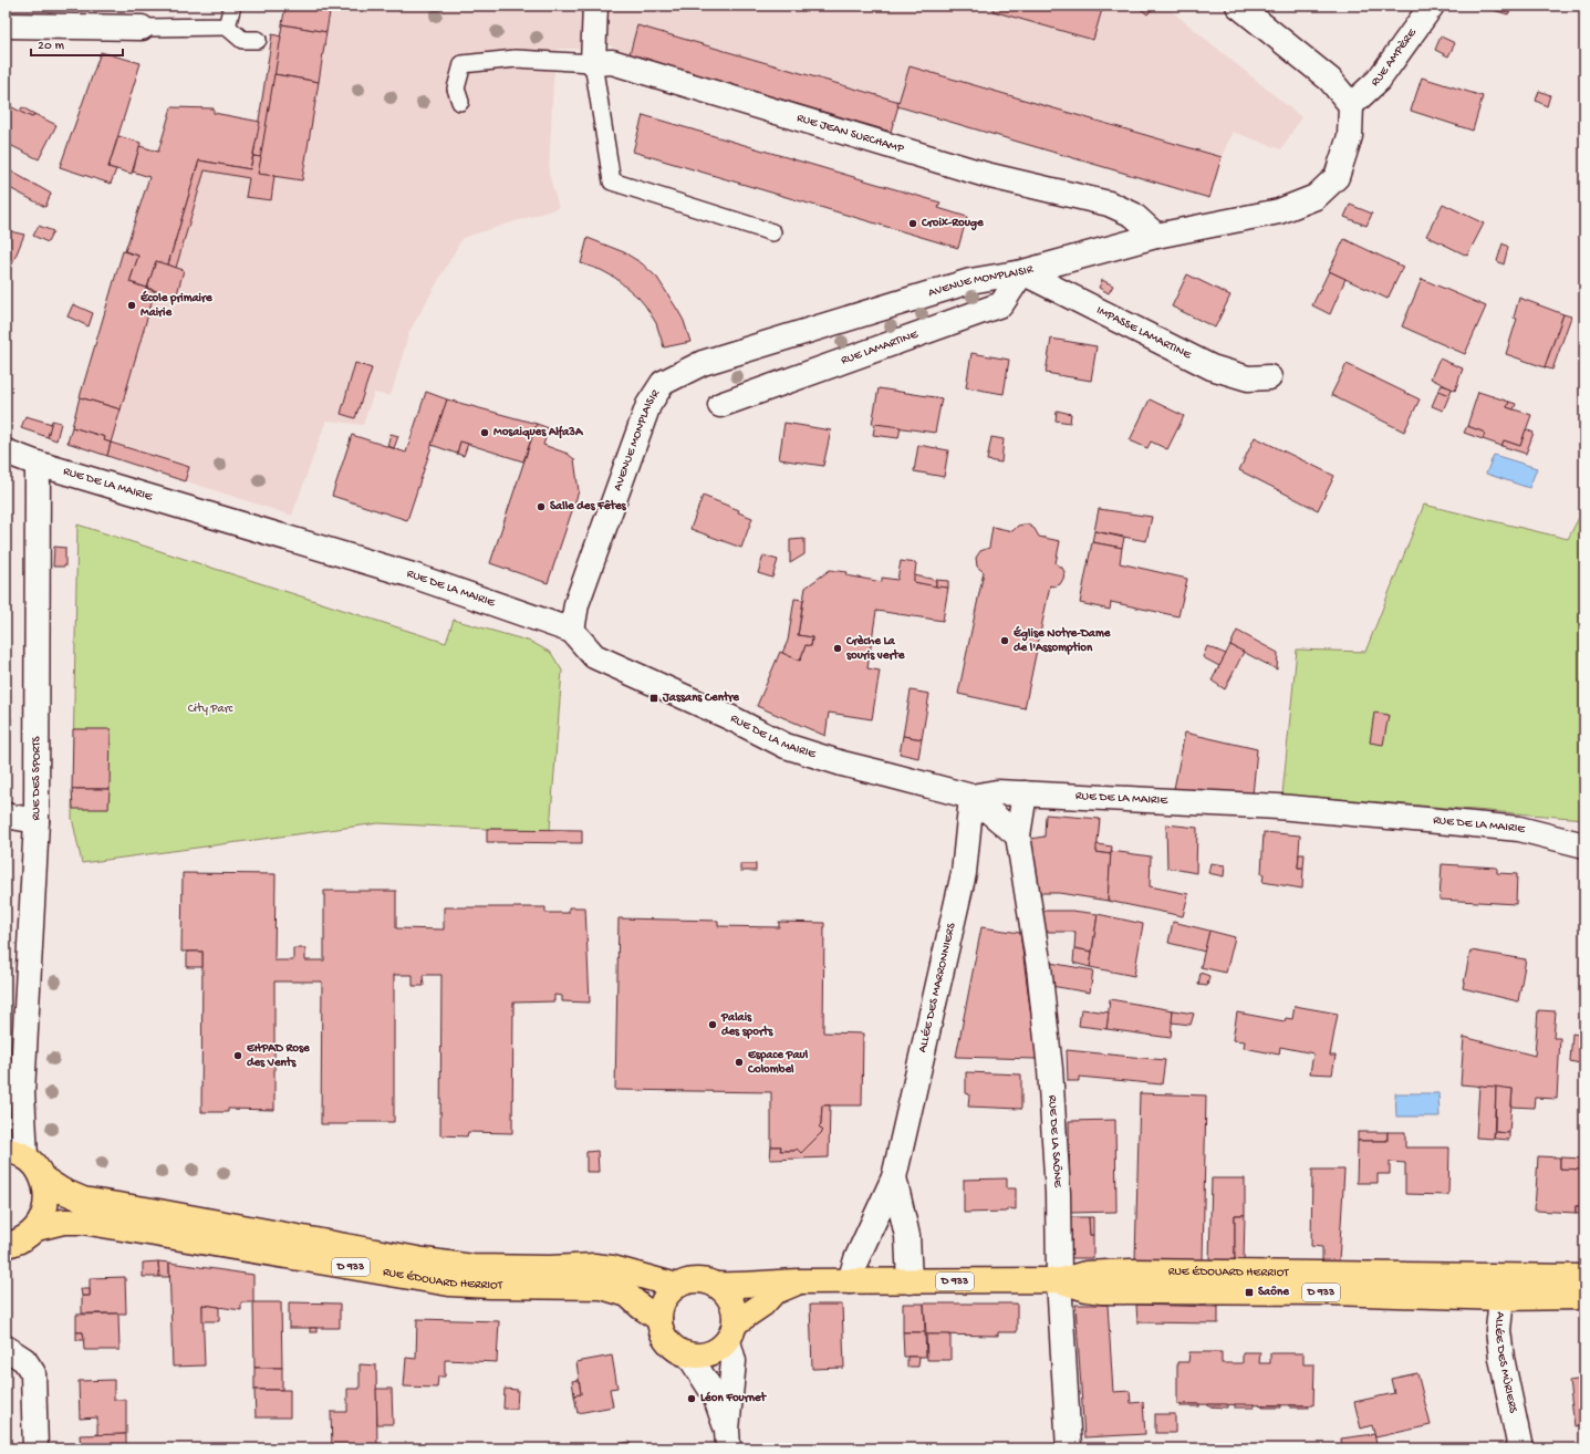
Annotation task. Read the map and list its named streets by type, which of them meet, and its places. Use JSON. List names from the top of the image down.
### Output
{
  "streets": {
    "main road": ["D 933", "RUE ÉDOUARD HERRIOT"],
    "street": [
      "RUE AMPÈRE",
      "RUE JEAN SURCHAMP",
      "AVENUE MONPLAISIR",
      "IMPASSE LAMARTINE",
      "RUE LAMARTINE",
      "RUE DE LA MAIRIE",
      "RUE DES SPORTS",
      "ALLÉE DES MARRONNIERS",
      "RUE DE LA SAÔNE",
      "ALLÉE DES MÛRIERS"
    ]
  },
  "crossings": [
    ["RUE AMPÈRE", "AVENUE MONPLAISIR"],
    ["RUE JEAN SURCHAMP", "AVENUE MONPLAISIR"],
    ["AVENUE MONPLAISIR", "IMPASSE LAMARTINE"],
    ["AVENUE MONPLAISIR", "RUE LAMARTINE"],
    ["AVENUE MONPLAISIR", "RUE DE LA MAIRIE"],
    ["IMPASSE LAMARTINE", "RUE LAMARTINE"],
    ["RUE DE LA MAIRIE", "RUE DES SPORTS"],
    ["RUE DE LA MAIRIE", "ALLÉE DES MARRONNIERS"],
    ["RUE DE LA MAIRIE", "RUE DE LA SAÔNE"],
    ["ALLÉE DES MARRONNIERS", "D 933"],
    ["RUE DE LA SAÔNE", "D 933"],
    ["D 933", "RUE ÉDOUARD HERRIOT"],
    ["D 933", "ALLÉE DES MÛRIERS"]
  ],
  "parks": ["City Parc"],
  "places": {
    "other": [
      "Croix-Rouge",
      "École primaire Mairie",
      "Mosaiques Alfa3A",
      "Salle des Fêtes",
      "Église Notre-Dame de l'Assomption",
      "Crèche La souris verte",
      "Palais des sports",
      "EHPAD Rose des Vents",
      "Espace Paul Colombel",
      "Léon Fournet"
    ],
    "transit": ["Jassans Centre", "Saône"]
  },
  "scale_bar": "20 m"
}
